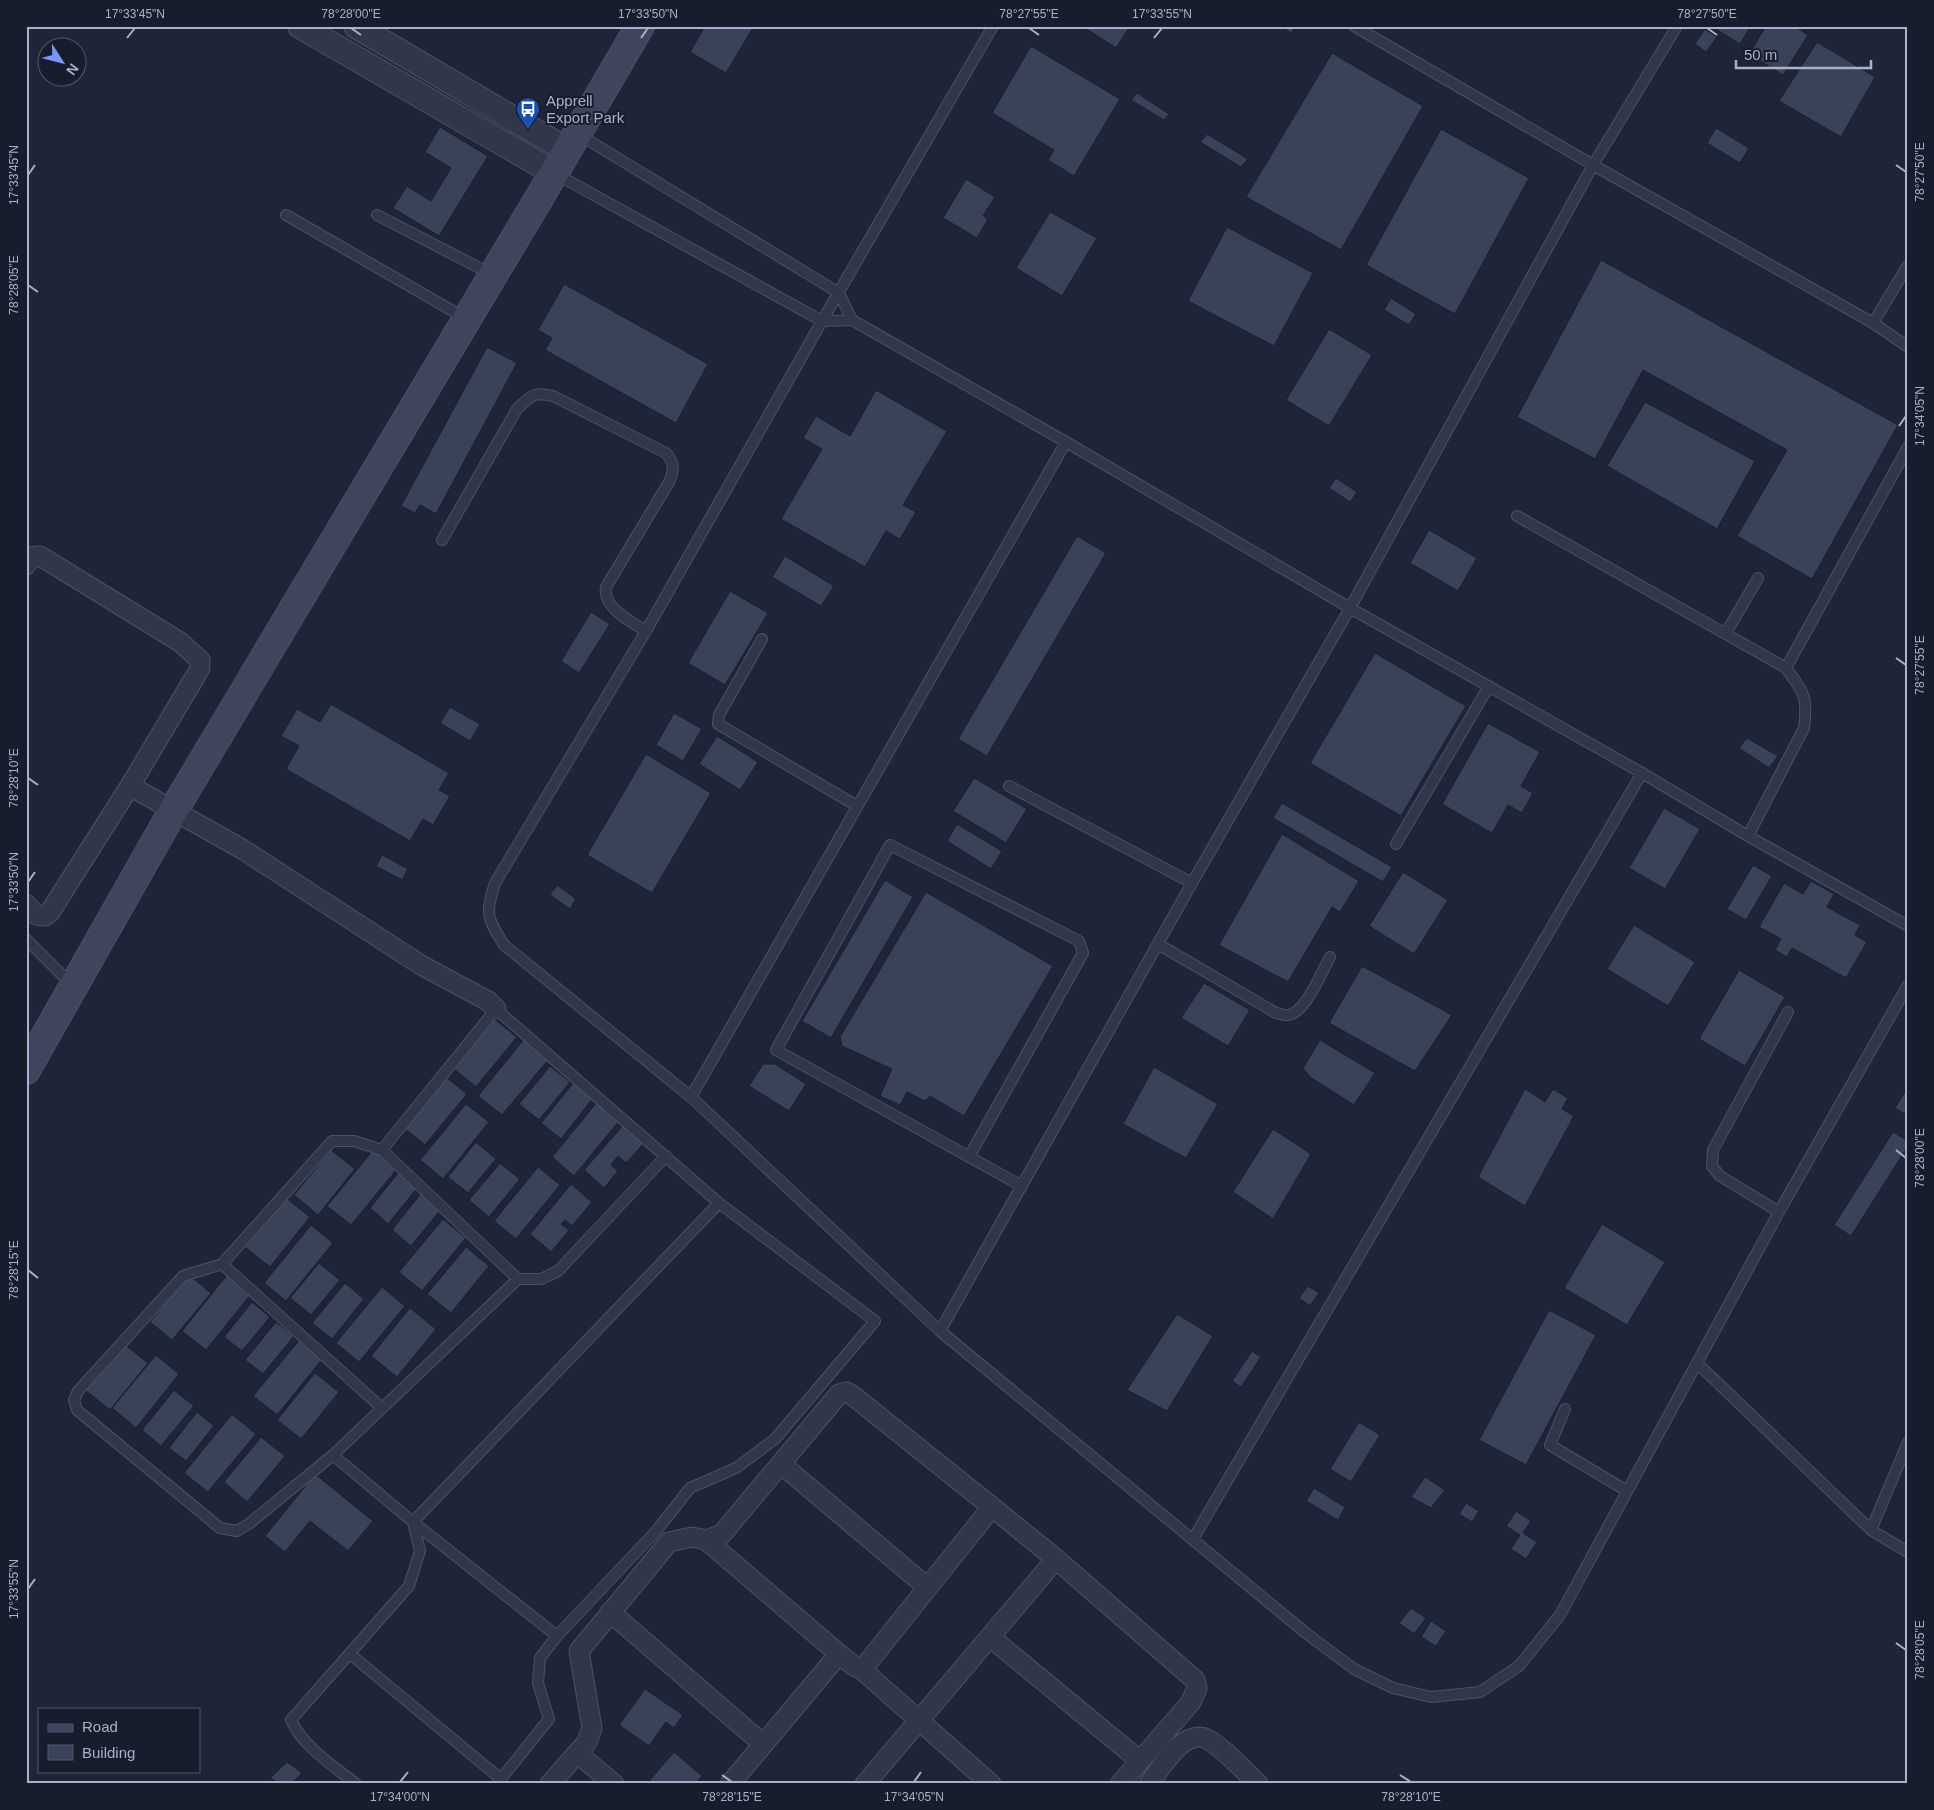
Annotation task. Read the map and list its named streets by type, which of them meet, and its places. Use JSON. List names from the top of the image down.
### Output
{
  "places": {
    "bus stop": ["Apprell Export Park"]
  },
  "legend": ["Road", "Building"],
  "scale_bar": "50 m",
  "north": "bottom right",
  "coordinates": [
    "17°33'45\"N",
    "78°28'00\"E",
    "17°33'50\"N",
    "78°27'55\"E",
    "17°33'55\"N",
    "78°27'50\"E",
    "78°28'05\"E",
    "17°34'05\"N",
    "78°28'10\"E",
    "78°28'15\"E",
    "17°34'00\"N"
  ]
}
